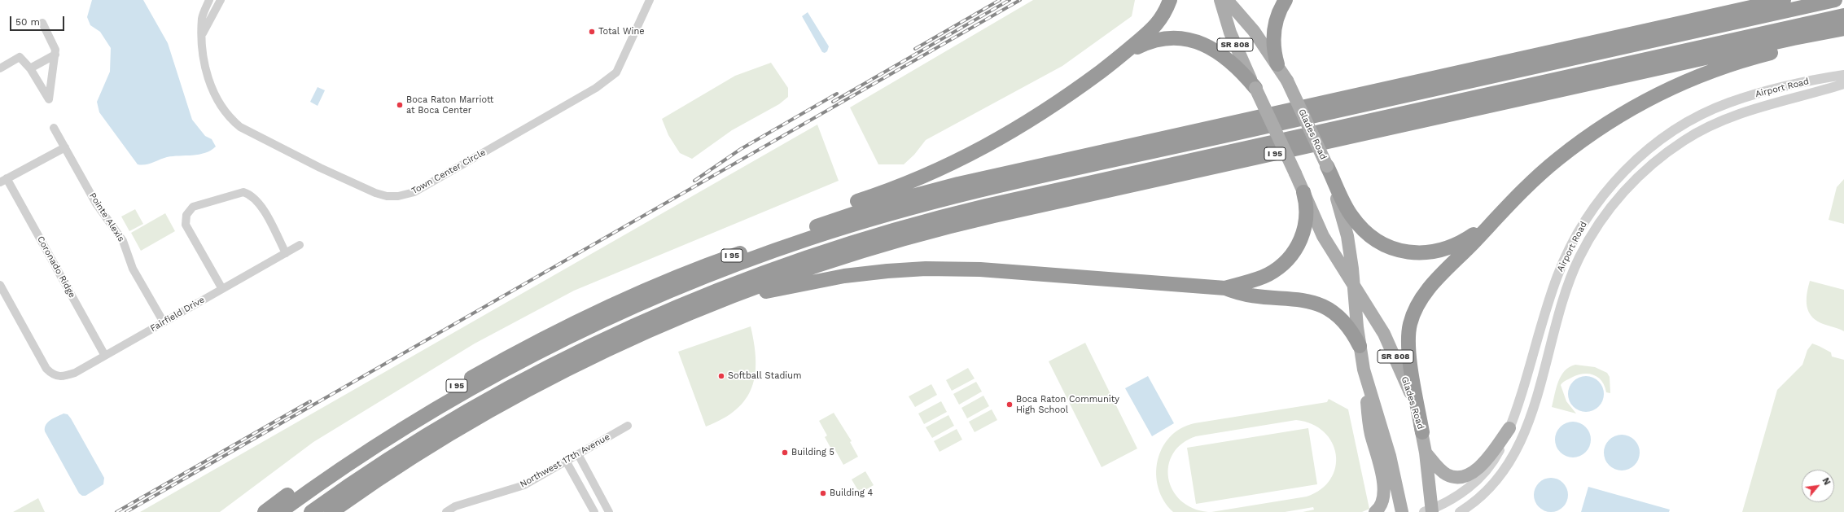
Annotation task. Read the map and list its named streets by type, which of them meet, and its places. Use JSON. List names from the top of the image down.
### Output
{
  "streets": {
    "highway": ["I 95"],
    "main road": ["SR 808", "Glades Road"],
    "street": [
      "Airport Road",
      "Town Center Circle",
      "Pointe Alexis",
      "Coronado Ridge",
      "Fairfield Drive",
      "Northwest 17th Avenue"
    ]
  },
  "crossings": [
    ["Airport Road", "Glades Road"],
    ["Pointe Alexis", "Fairfield Drive"],
    ["Coronado Ridge", "Fairfield Drive"]
  ],
  "places": [
    "Total Wine",
    "Boca Raton Marriott at Boca Center",
    "Softball Stadium",
    "Boca Raton Community High School",
    "Building 5",
    "Building 4"
  ],
  "scale_bar": "50 m",
  "north": "top right"
}
